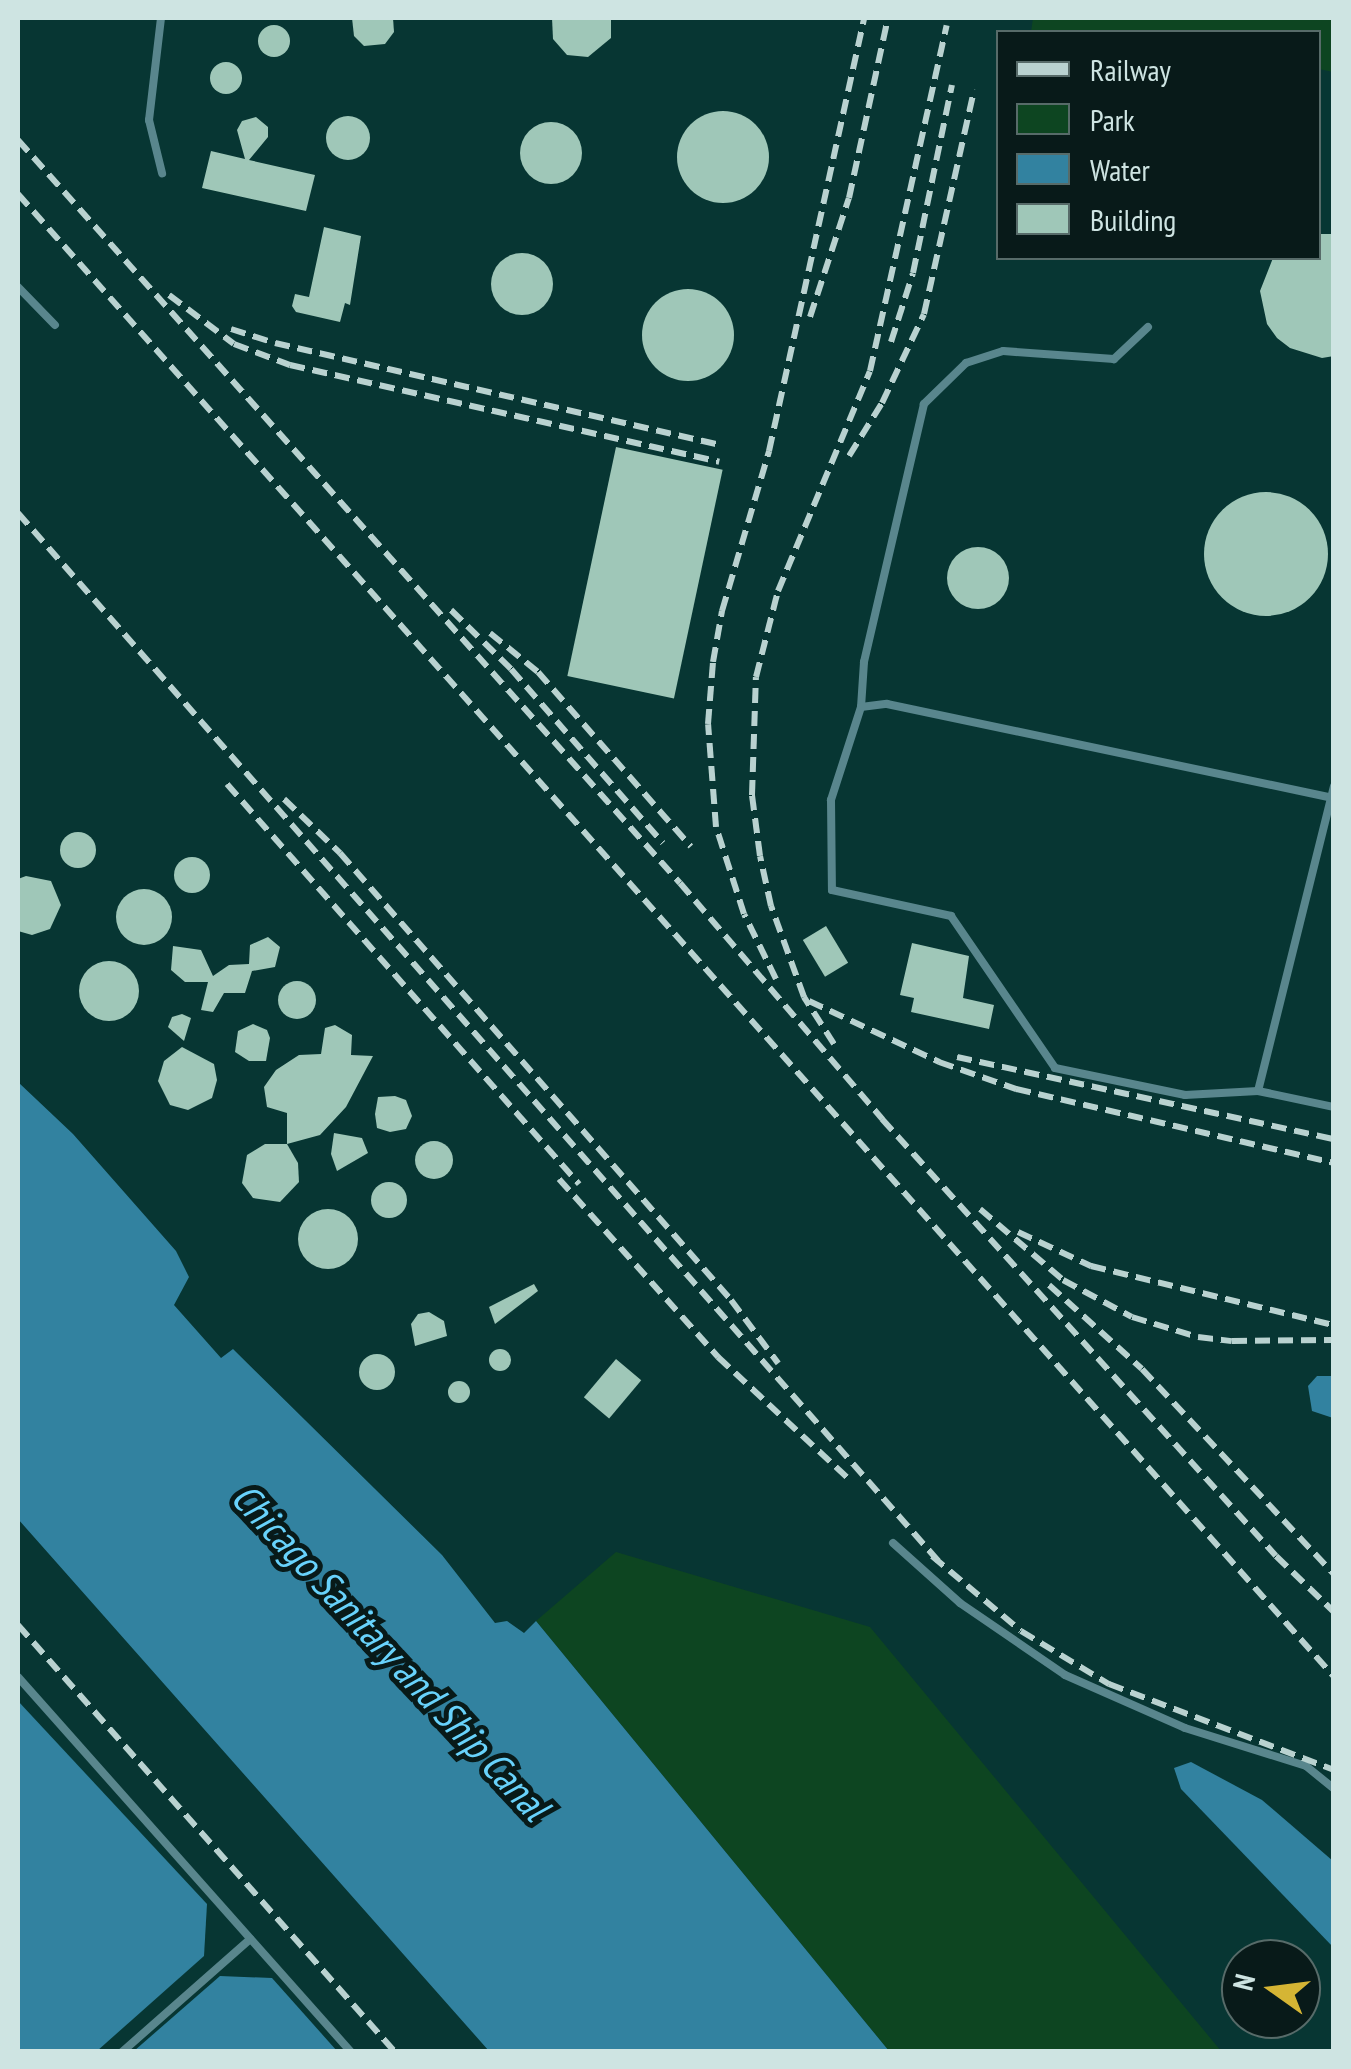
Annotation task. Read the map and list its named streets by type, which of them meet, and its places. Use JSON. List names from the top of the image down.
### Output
{
  "water": ["Chicago Sanitary and Ship Canal"],
  "legend": [
    "Railway",
    "Park",
    "Water",
    "Building"
  ],
  "north": "left"
}
